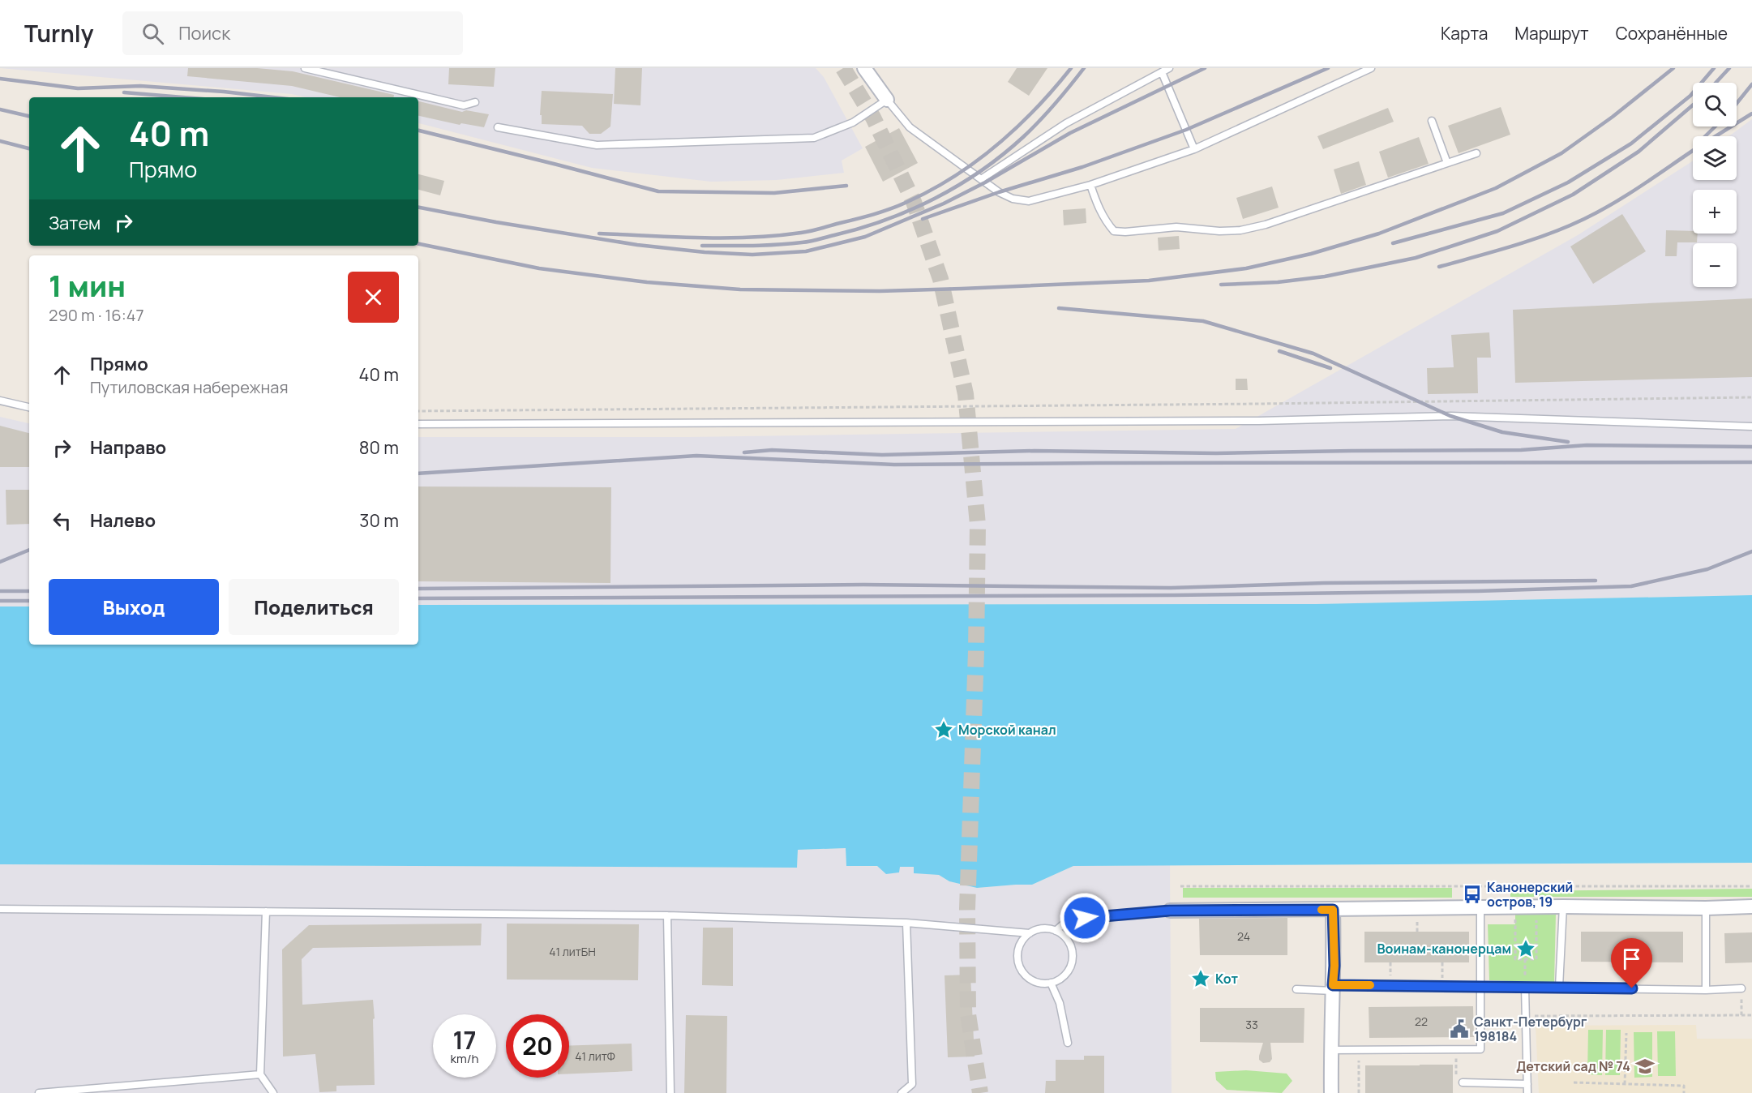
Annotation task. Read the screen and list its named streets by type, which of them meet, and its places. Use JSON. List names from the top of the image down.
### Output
{
  "places": {
    "place": ["Морской канал", "Воинам-канонерцам", "Кот"],
    "bus stop": ["Канонерский остров, 19"],
    "public building": ["Санкт-Петербург 198184"],
    "school or university": ["Детский сад № 74"]
  },
  "house_numbers": [
    "24",
    "41 литБН",
    "22",
    "33",
    "41 литФ"
  ],
  "page": {
    "header": "Turnly",
    "search": "Поиск",
    "nav": ["Карта", "Маршрут", "Сохранённые"],
    "map_buttons": ["+", "−"],
    "turn": ["40 m", "Прямо"],
    "then": "Затем",
    "heading": ["1 мин", "290 m · 16:47"],
    "list": [
      {
        "name": "Прямо",
        "note": "Путиловская набережная",
        "value": "40 m"
      },
      {
        "name": "Направо",
        "value": "80 m"
      },
      {
        "name": "Налево",
        "value": "30 m"
      }
    ],
    "buttons": ["Выход", "Поделиться"],
    "speed": "17 km/h",
    "limit": "20"
  }
}
